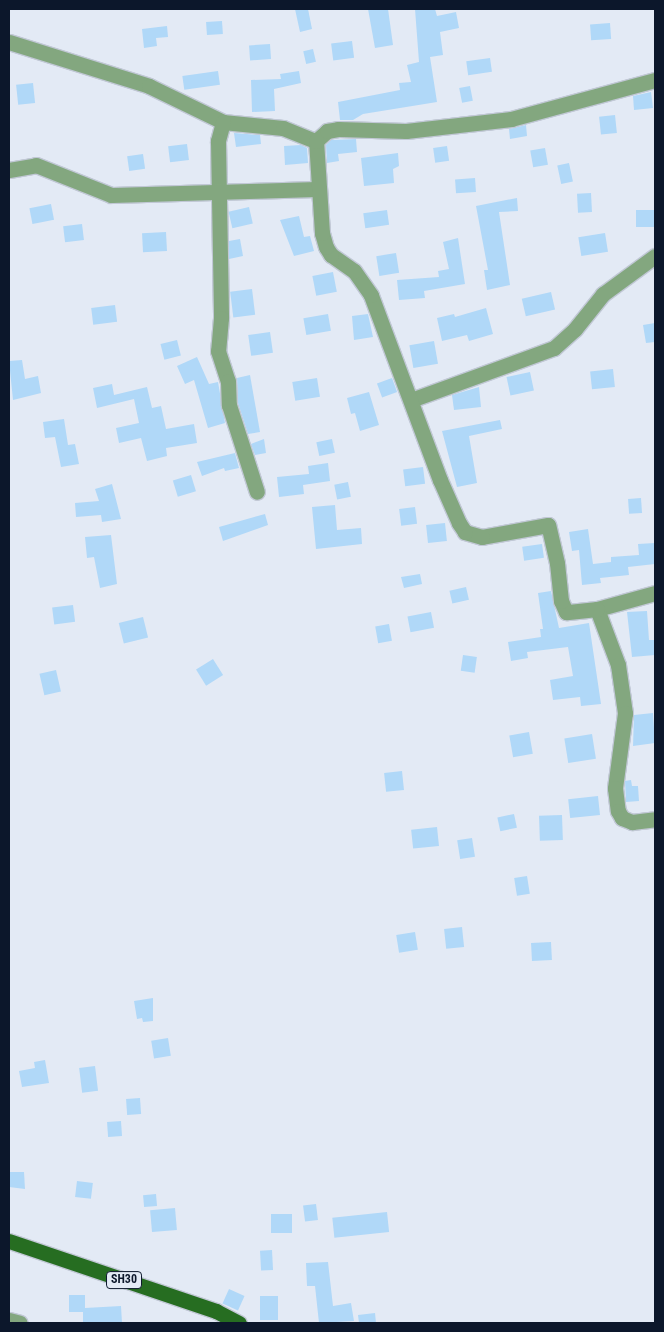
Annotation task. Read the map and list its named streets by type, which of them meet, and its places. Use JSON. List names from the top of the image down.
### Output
{
  "streets": {
    "main road": ["SH30"]
  }
}
